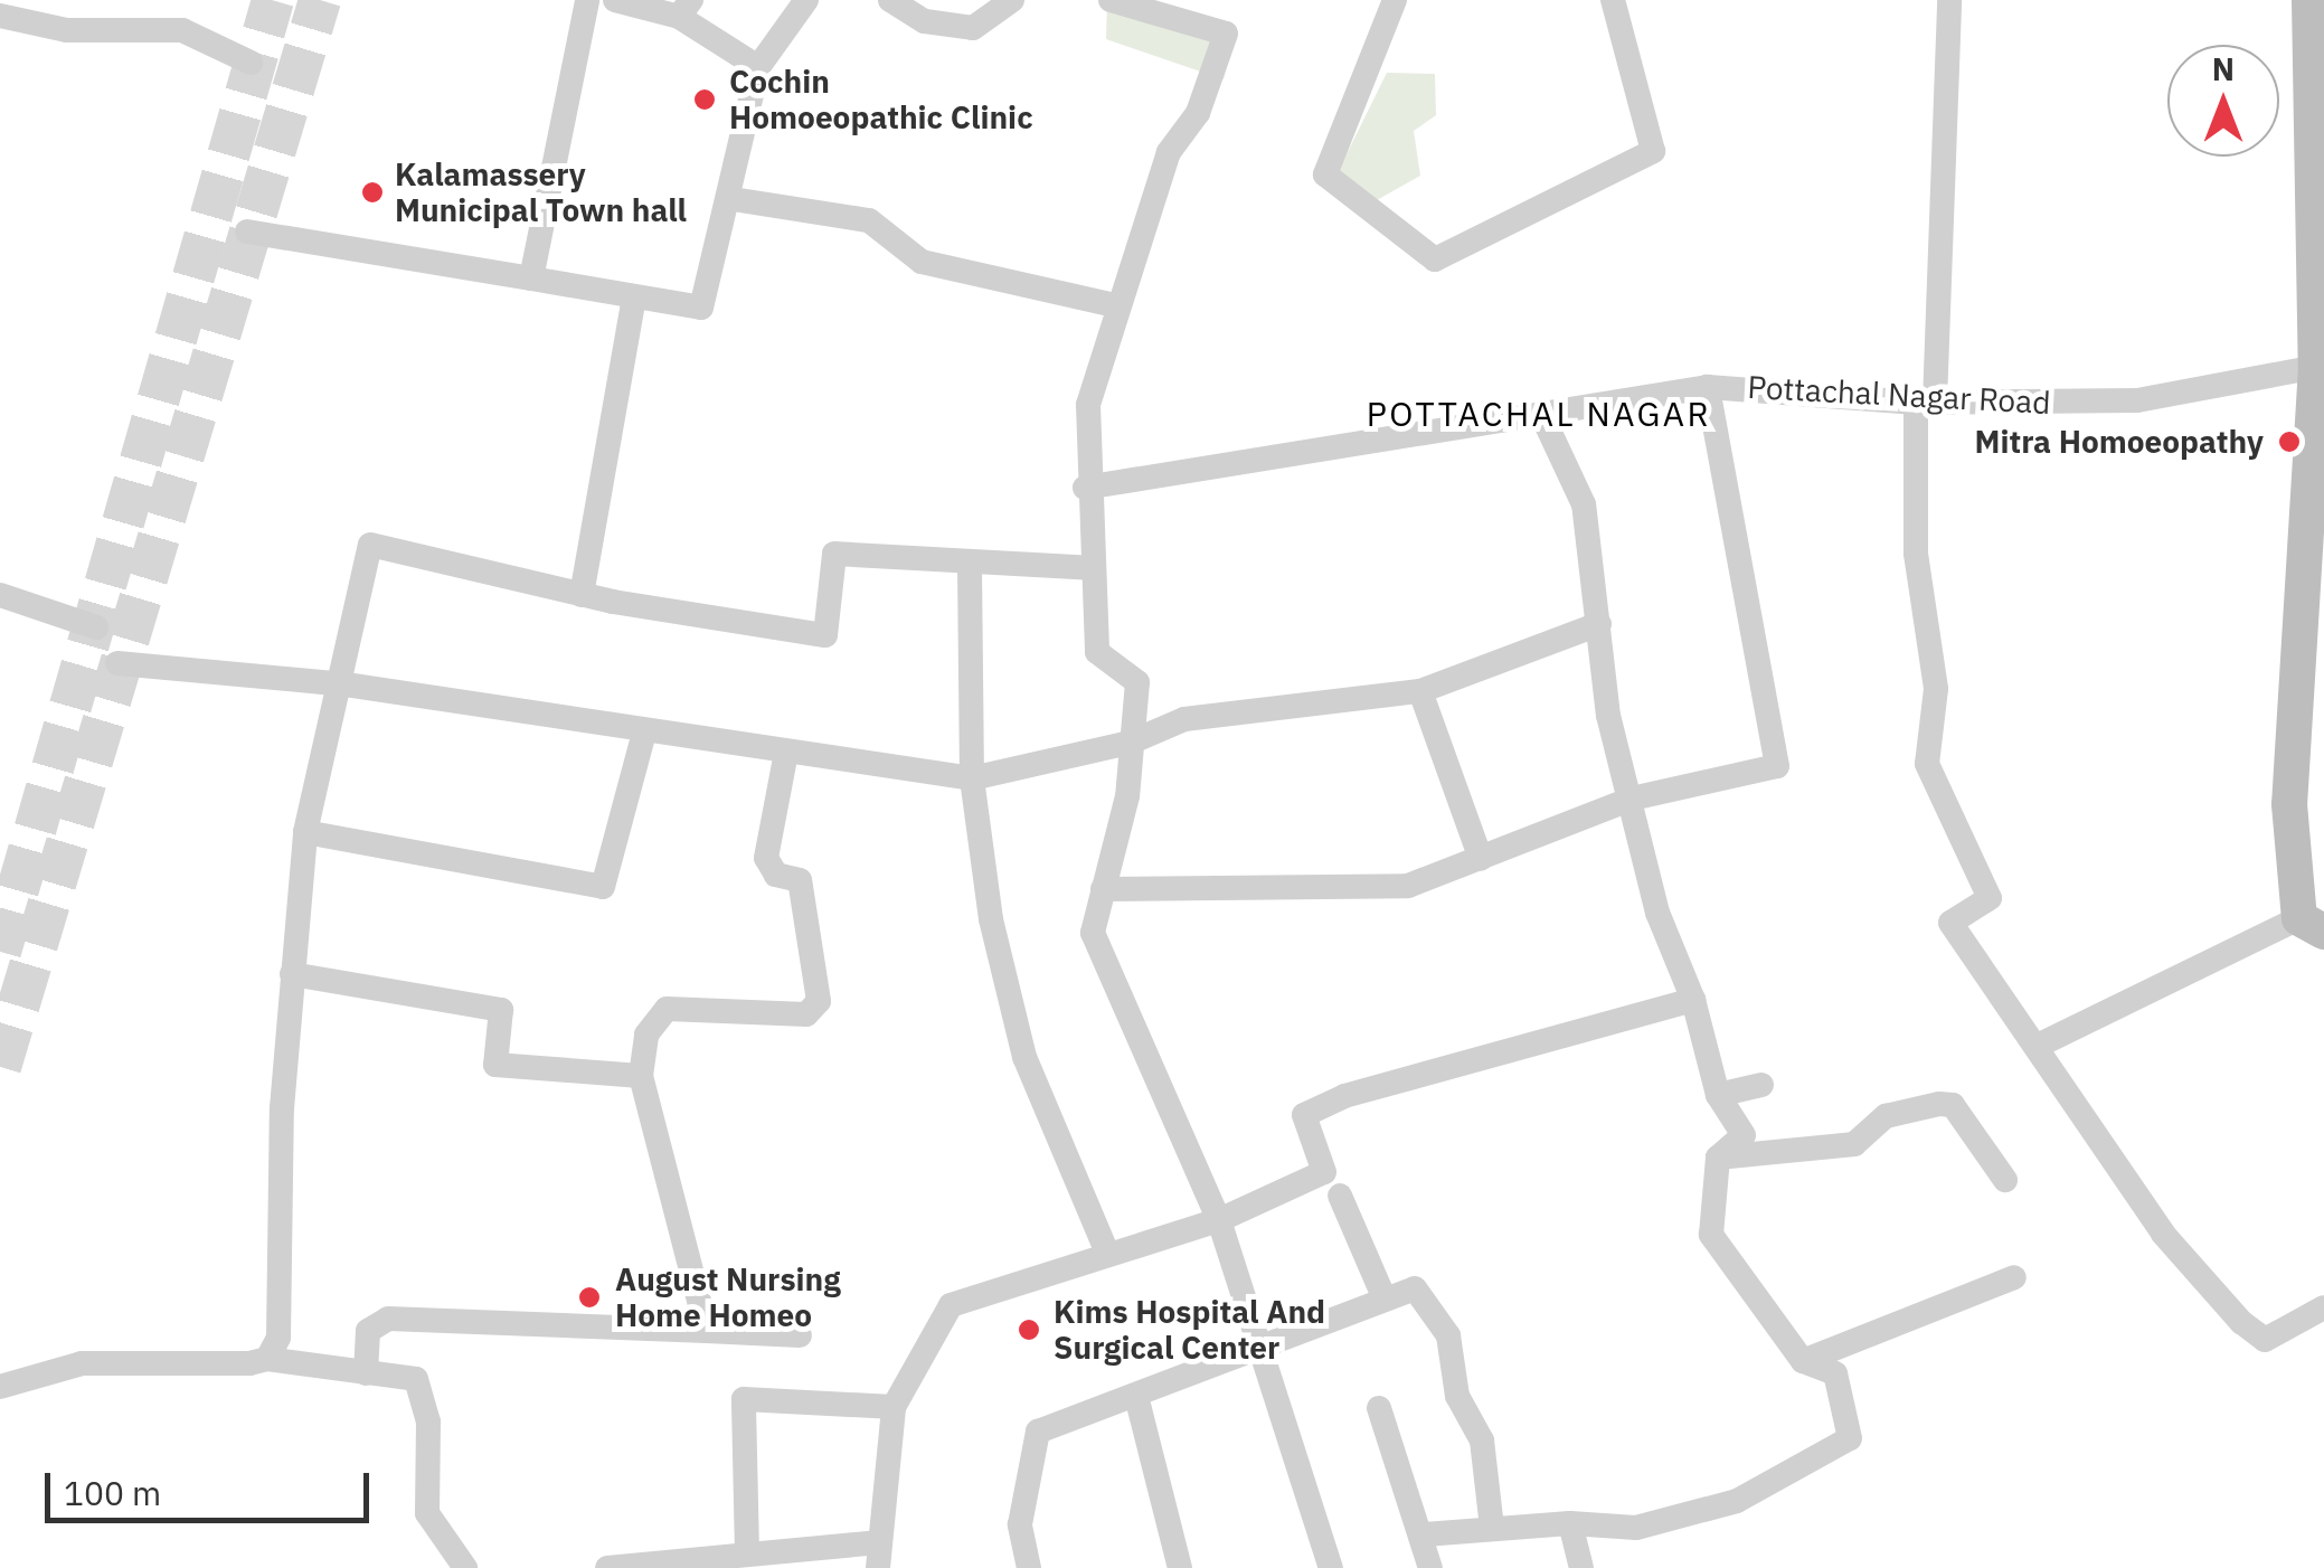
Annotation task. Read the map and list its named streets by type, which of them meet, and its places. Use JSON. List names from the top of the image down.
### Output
{
  "streets": {
    "street": ["Pottachal Nagar Road"]
  },
  "districts": ["POTTACHAL NAGAR"],
  "places": [
    "Cochin Homoeopathic Clinic",
    "Kalamassery Municipal Town hall",
    "Mitra Homoeopathy",
    "August Nursing Home Homeo",
    "Kims Hospital And Surgical Center"
  ],
  "scale_bar": "100 m",
  "north": "top"
}
